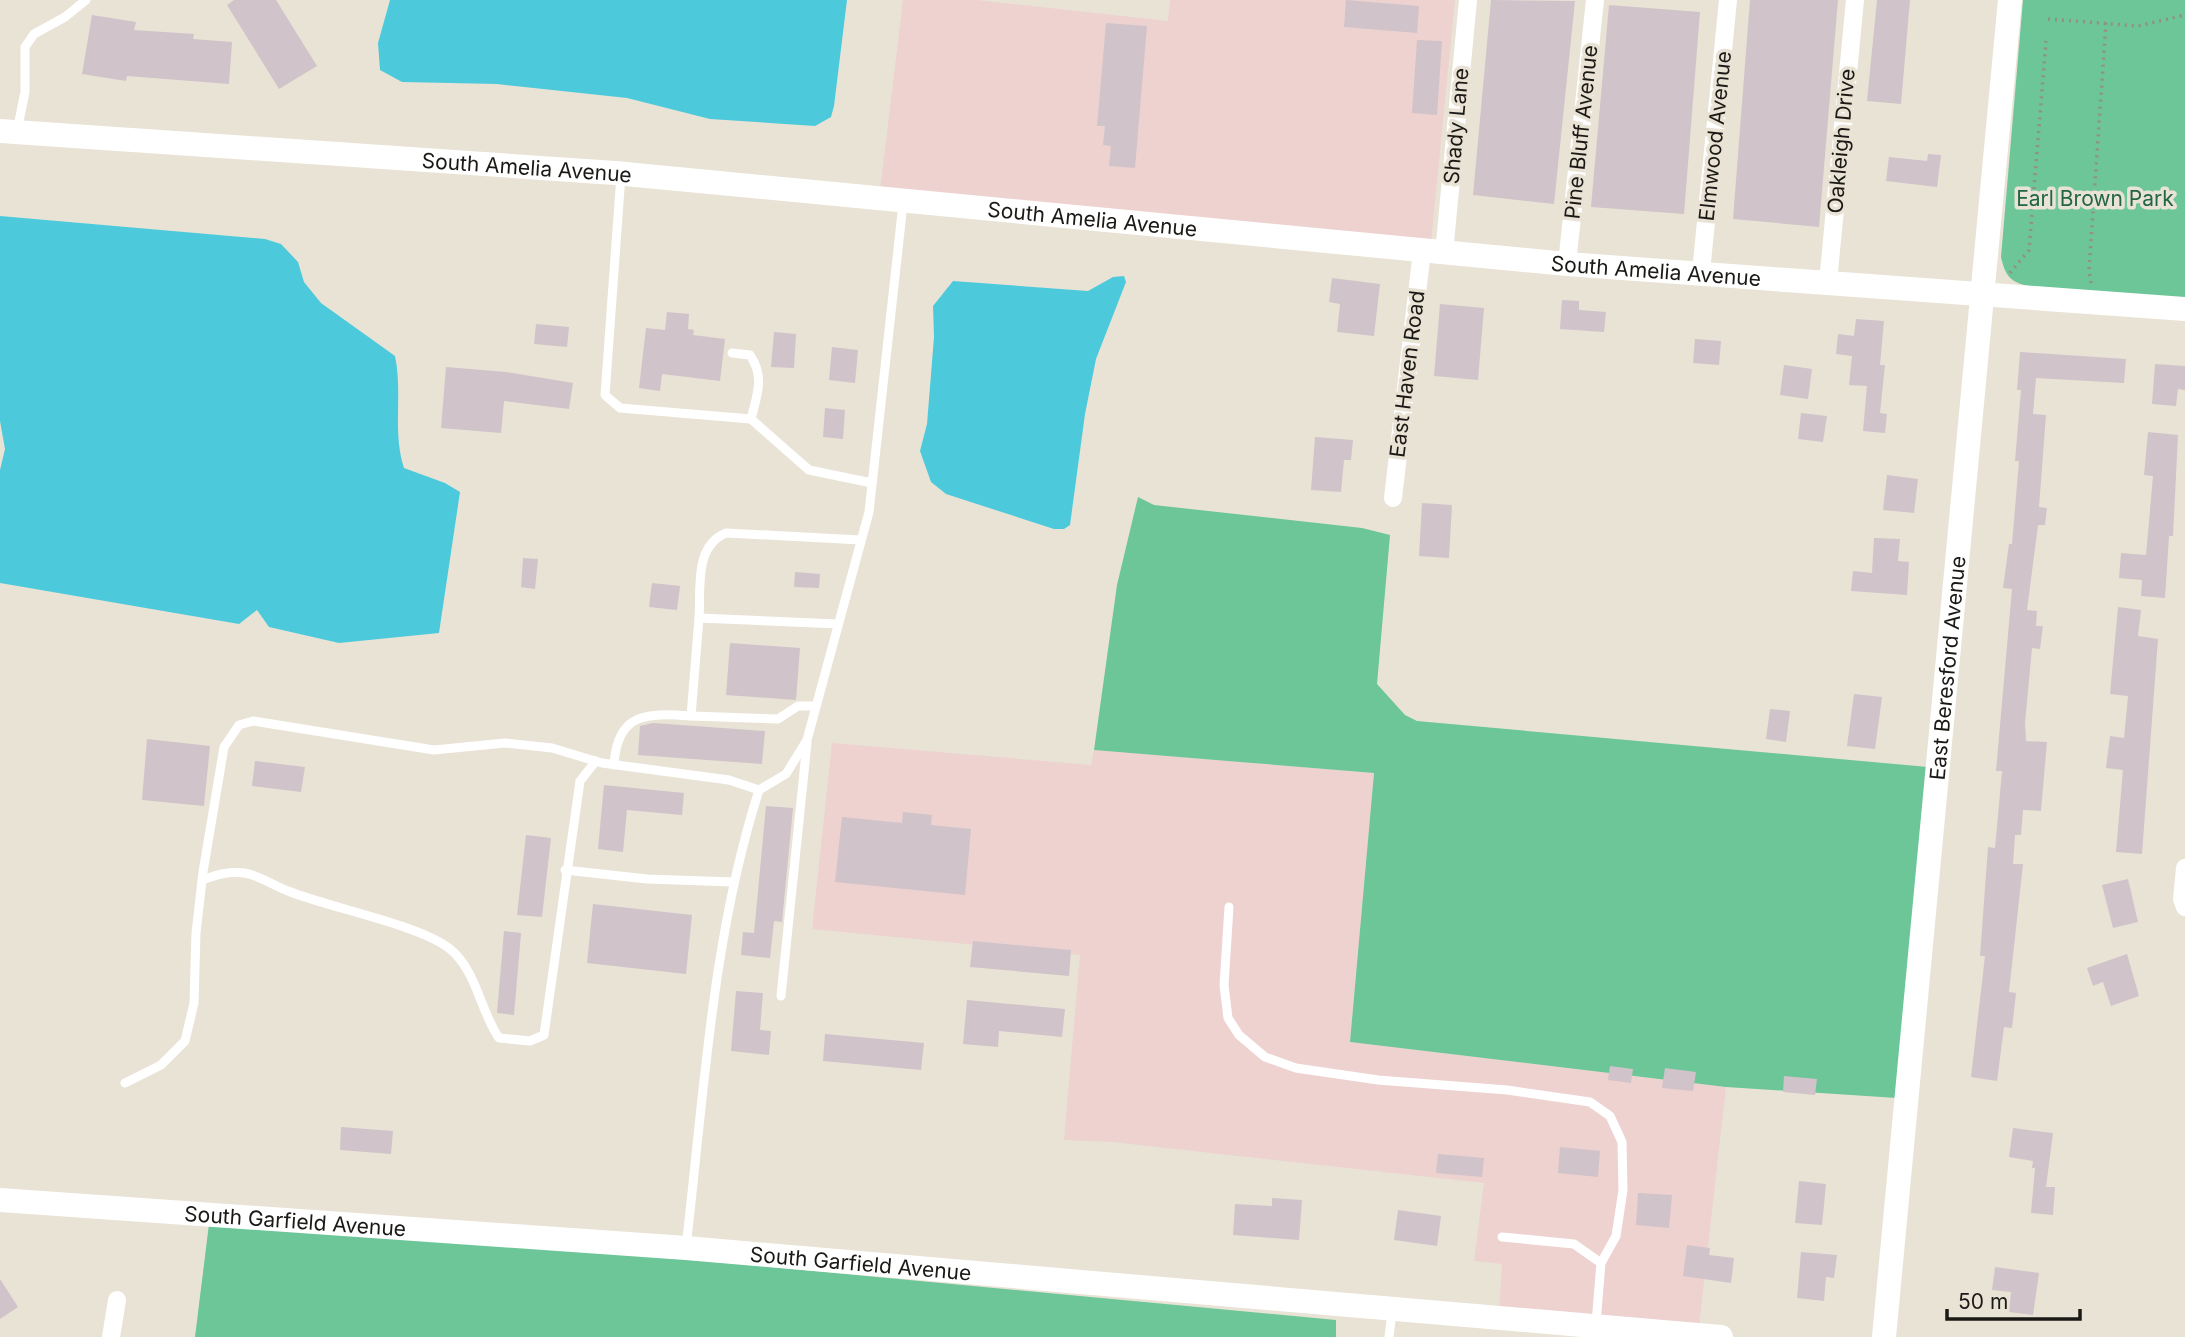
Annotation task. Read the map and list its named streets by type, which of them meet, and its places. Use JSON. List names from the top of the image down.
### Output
{
  "streets": {
    "street": [
      "Shady Lane",
      "Pine Bluff Avenue",
      "Elmwood Avenue",
      "Oakleigh Drive",
      "South Amelia Avenue",
      "East Haven Road",
      "East Beresford Avenue",
      "South Garfield Avenue"
    ]
  },
  "crossings": [
    ["Shady Lane", "South Amelia Avenue"],
    ["Shady Lane", "East Haven Road"],
    ["Pine Bluff Avenue", "South Amelia Avenue"],
    ["Elmwood Avenue", "South Amelia Avenue"],
    ["Oakleigh Drive", "South Amelia Avenue"],
    ["South Amelia Avenue", "East Haven Road"],
    ["South Amelia Avenue", "East Beresford Avenue"]
  ],
  "parks": ["Earl Brown Park"],
  "scale_bar": "50 m"
}
